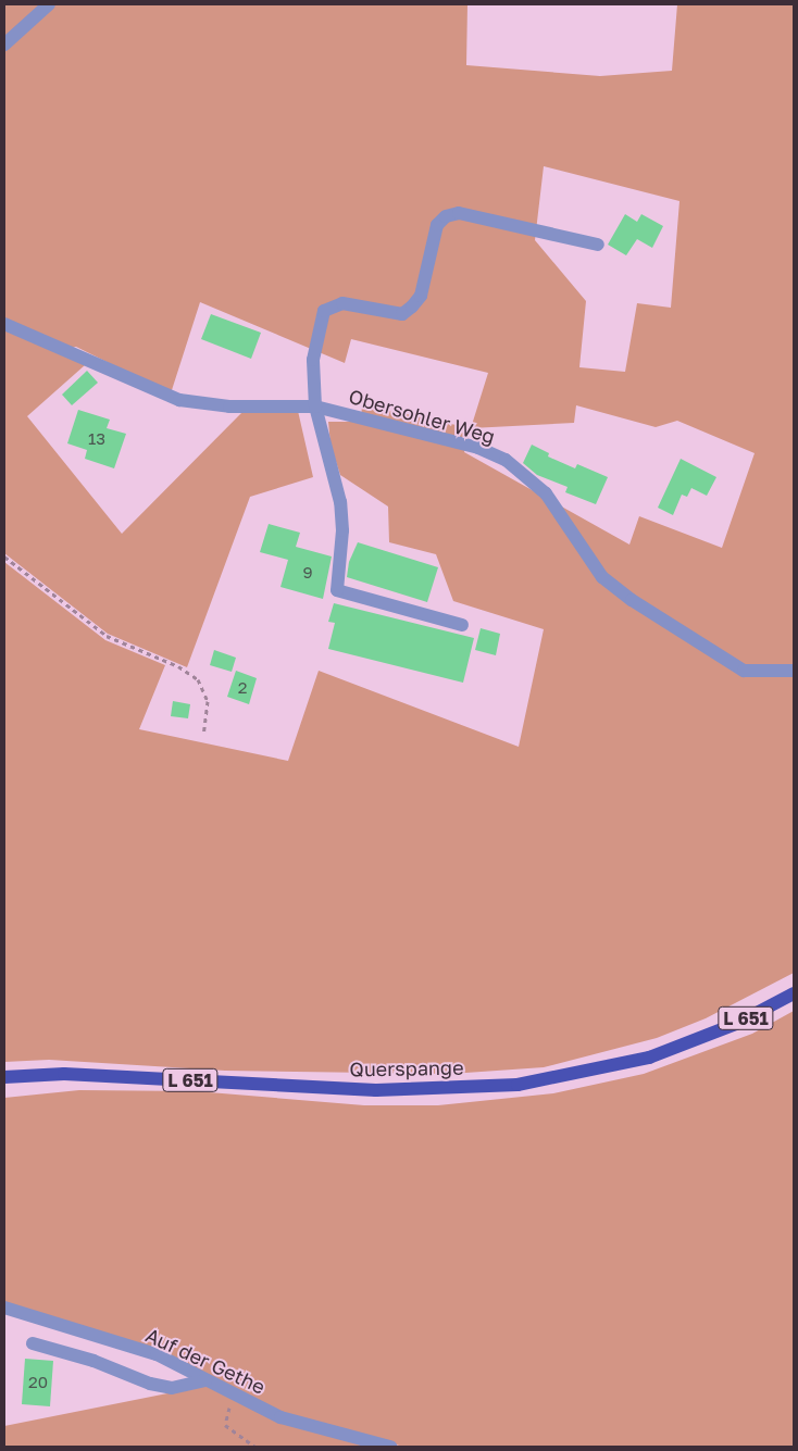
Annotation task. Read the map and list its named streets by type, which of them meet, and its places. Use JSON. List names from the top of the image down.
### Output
{
  "streets": {
    "main road": ["L 651", "Querspange"],
    "street": ["Obersohler Weg", "Auf der Gethe"]
  },
  "house_numbers": [
    "13",
    "9",
    "2",
    "20"
  ]
}
